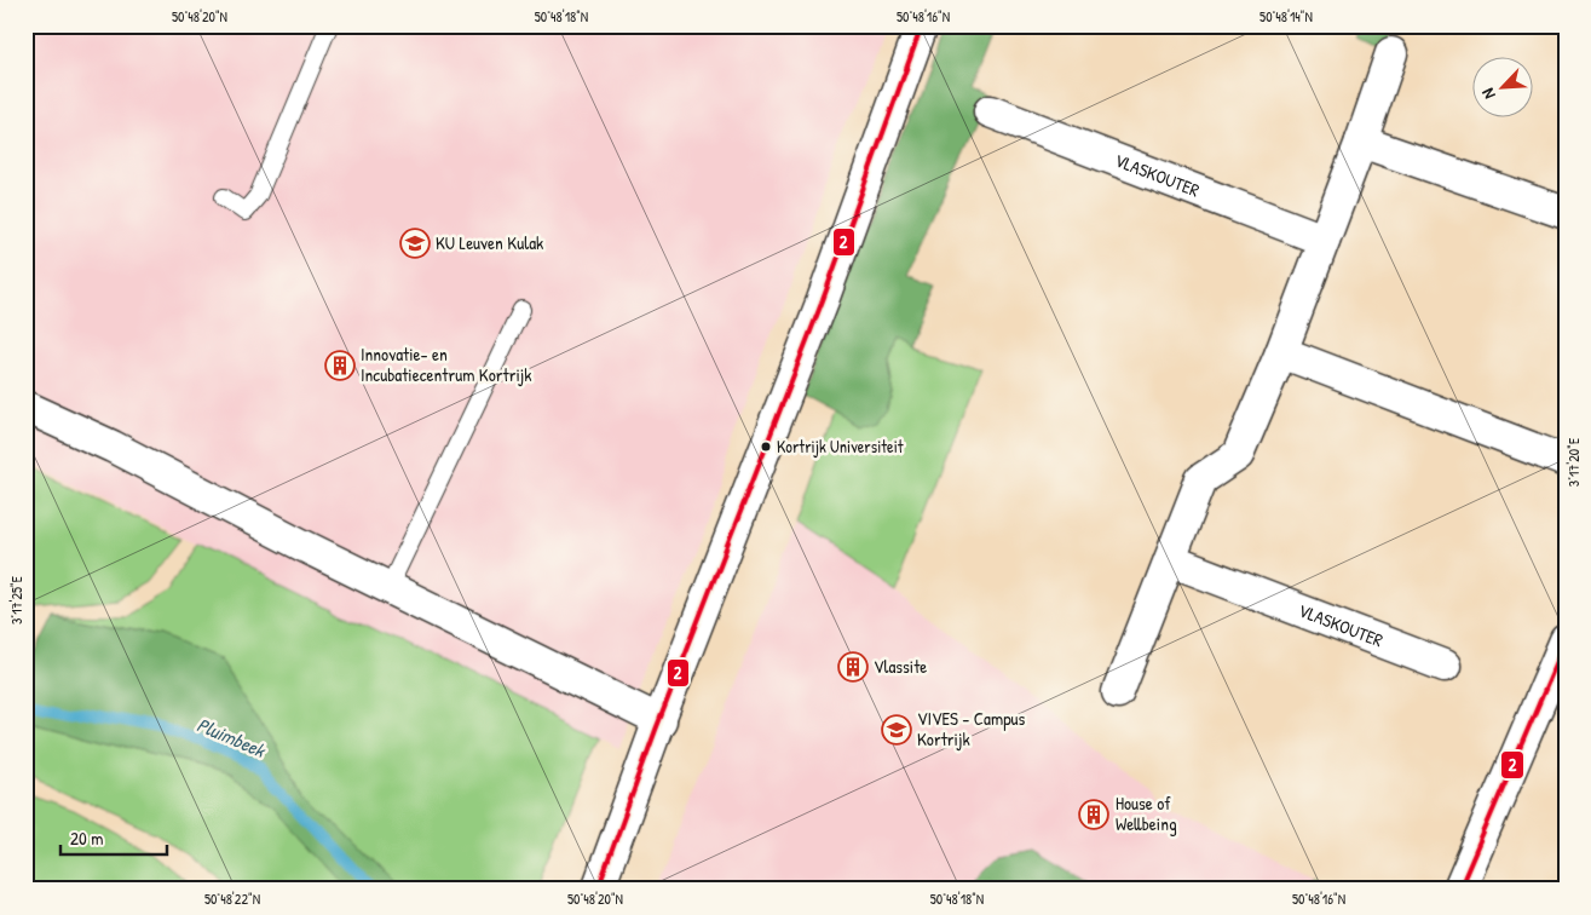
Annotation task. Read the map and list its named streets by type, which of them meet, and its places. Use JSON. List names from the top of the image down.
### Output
{
  "streets": {
    "street": ["VLASKOUTER"]
  },
  "water": ["Pluimbeek"],
  "places": {
    "school or university": ["KU Leuven Kulak", "VIVES - Campus Kortrijk"],
    "building": ["Innovatie- en Incubatiecentrum Kortrijk", "Vlassite", "House of Wellbeing"],
    "other": ["Kortrijk Universiteit"]
  },
  "lines": ["transit line 2"],
  "scale_bar": "20 m",
  "north": "bottom left",
  "coordinates": [
    "50°48'20\"N",
    "50°48'18\"N",
    "50°48'16\"N",
    "50°48'14\"N",
    "3°17'20\"E",
    "3°17'25\"E",
    "50°48'22\"N"
  ]
}
